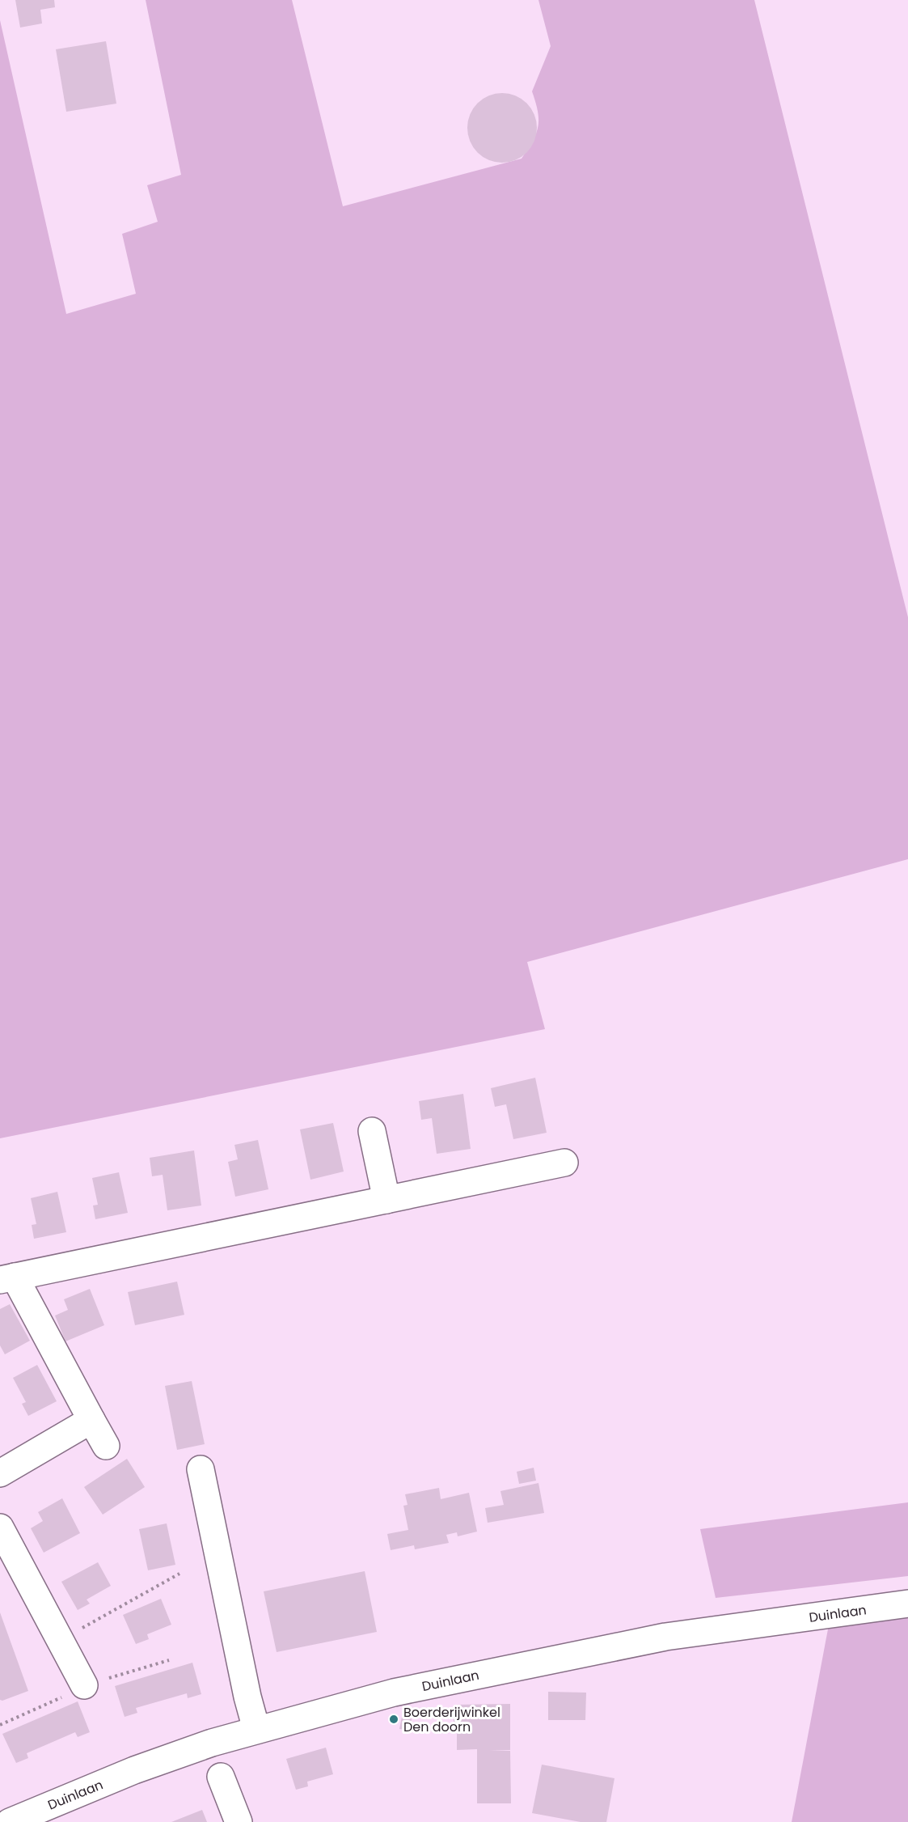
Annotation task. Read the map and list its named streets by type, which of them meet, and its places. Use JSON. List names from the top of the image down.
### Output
{
  "streets": {
    "street": ["Duinlaan"]
  },
  "places": ["Boerderijwinkel Den doorn"]
}
